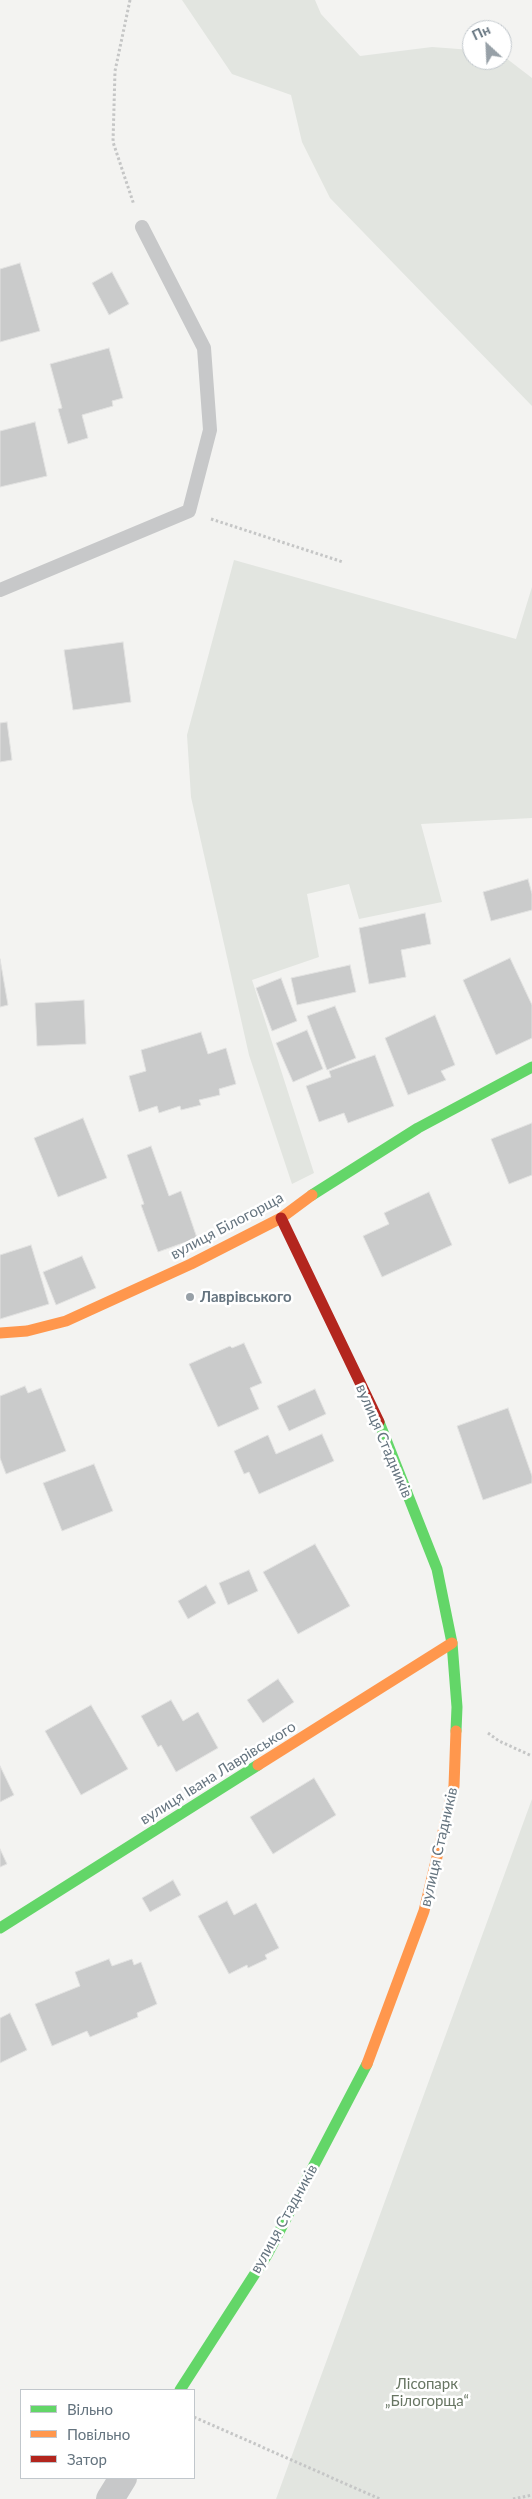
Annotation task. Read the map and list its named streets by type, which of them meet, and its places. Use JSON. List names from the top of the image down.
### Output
{
  "streets": {
    "street": ["вулиця Білогорща", "вулиця Стадників", "вулиця Івана Лаврівського"]
  },
  "crossings": [
    ["вулиця Білогорща", "вулиця Стадників"],
    ["вулиця Стадників", "вулиця Івана Лаврівського"]
  ],
  "parks": ["Лісопарк „Білогорща“"],
  "places": ["Лаврівського"],
  "legend": ["Вільно", "Повільно", "Затор"],
  "north": "top left"
}
